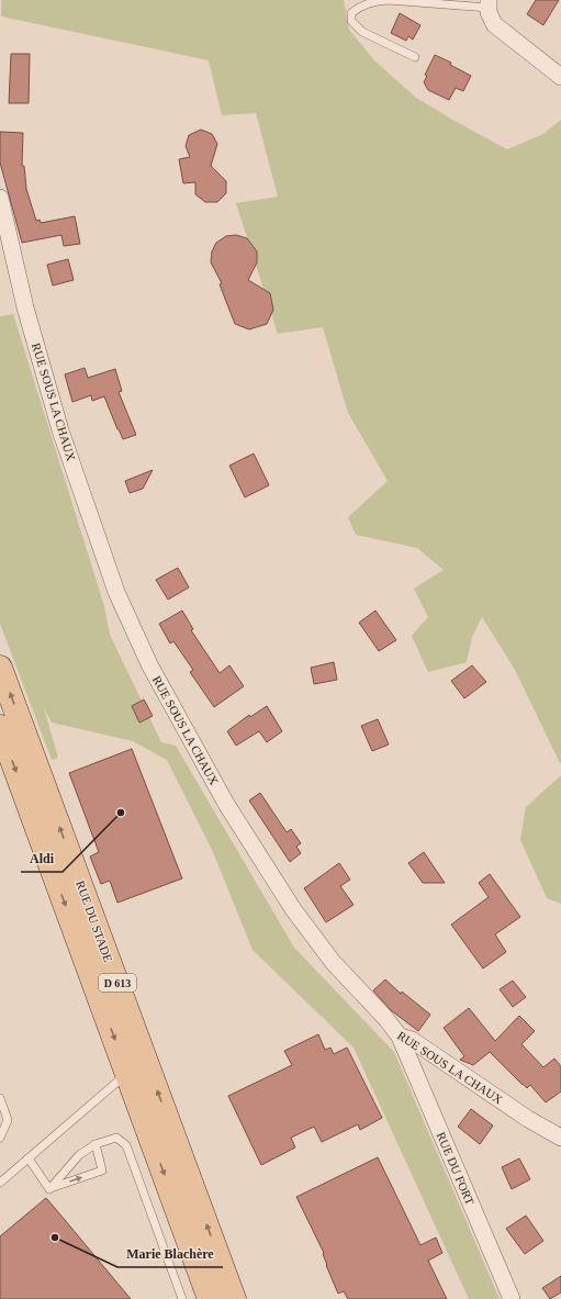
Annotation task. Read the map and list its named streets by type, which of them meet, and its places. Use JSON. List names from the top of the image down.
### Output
{
  "streets": {
    "main road": ["RUE DU STADE", "D 613"],
    "street": ["RUE SOUS LA CHAUX", "RUE DU FORT"]
  },
  "crossings": [
    ["RUE SOUS LA CHAUX", "RUE DU FORT"]
  ],
  "places": ["Aldi", "Marie Blachère"]
}
